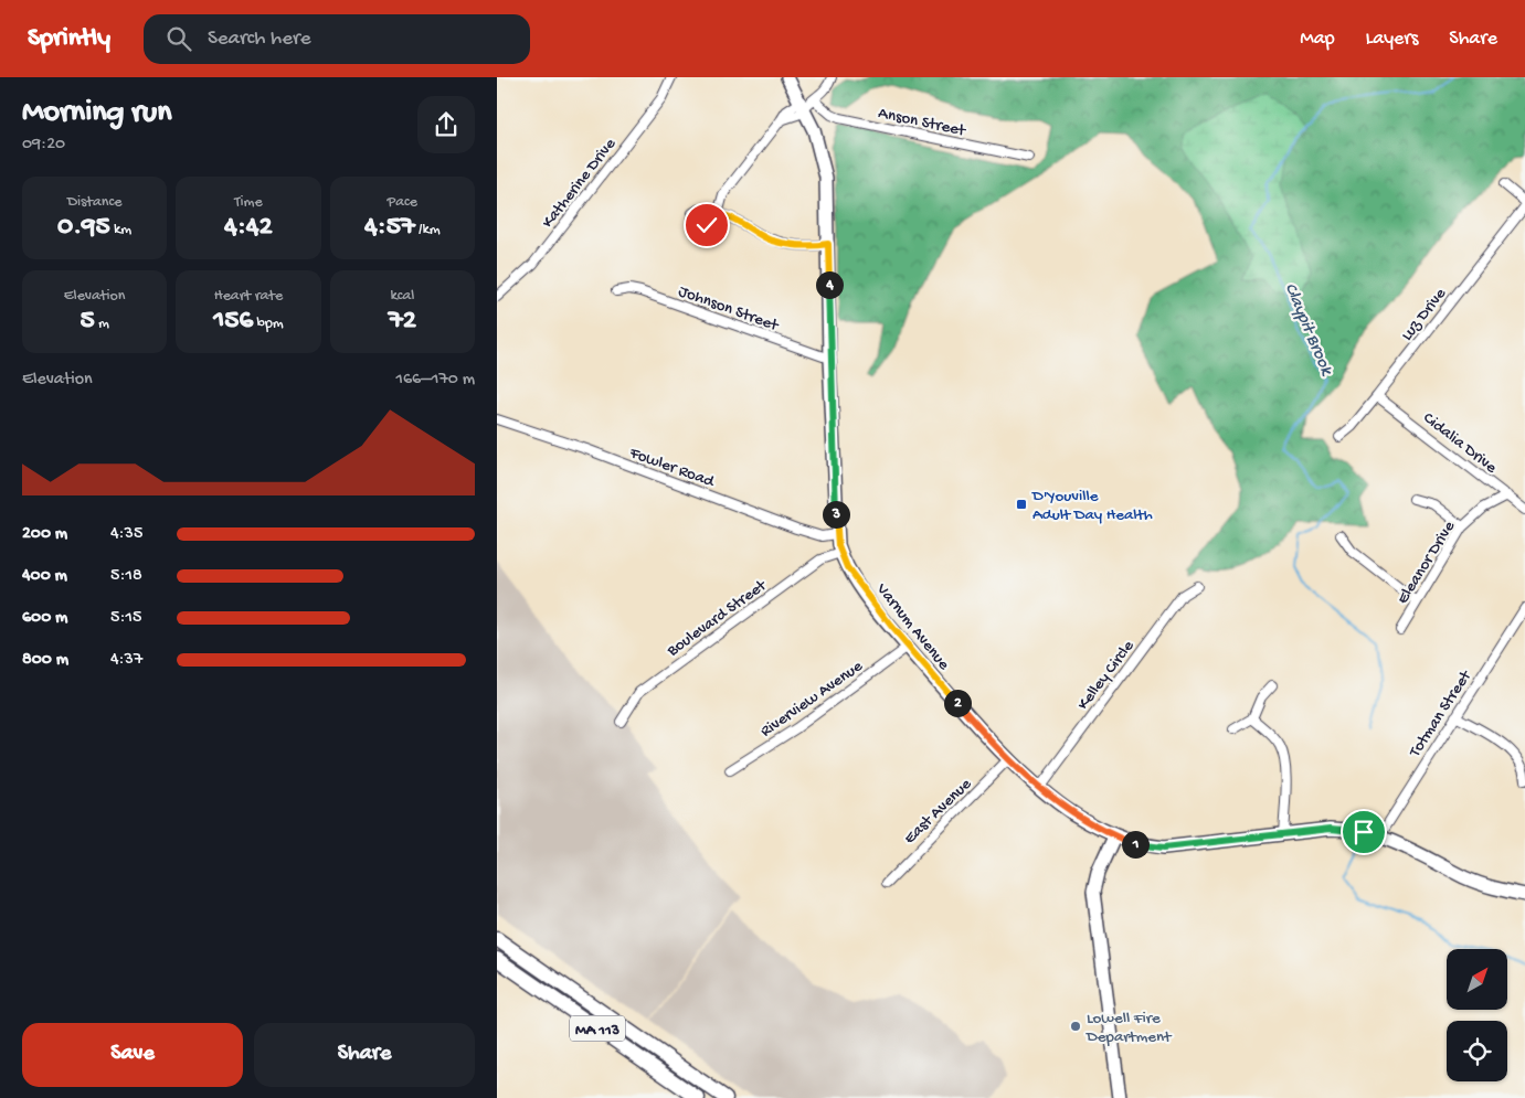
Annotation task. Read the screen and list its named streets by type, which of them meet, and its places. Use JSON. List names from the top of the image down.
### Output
{
  "streets": {
    "main road": ["Varnum Avenue", "MA 113"],
    "street": [
      "Anson Street",
      "Katherine Drive",
      "Johnson Street",
      "Luz Drive",
      "Cidalia Drive",
      "Fowler Road",
      "Eleanor Drive",
      "Boulevard Street",
      "Kelley Circle",
      "Riverview Avenue",
      "Totman Street",
      "East Avenue"
    ]
  },
  "crossings": [
    ["Johnson Street", "Varnum Avenue"],
    ["Luz Drive", "Cidalia Drive"],
    ["Cidalia Drive", "Eleanor Drive"],
    ["Fowler Road", "Varnum Avenue"],
    ["Boulevard Street", "Varnum Avenue"],
    ["Varnum Avenue", "Kelley Circle"],
    ["Varnum Avenue", "Riverview Avenue"],
    ["Varnum Avenue", "Totman Street"],
    ["Varnum Avenue", "East Avenue"]
  ],
  "water": ["Claypit Brook"],
  "places": {
    "transit": ["D'Youville Adult Day Health"],
    "other": ["Lowell Fire Department"]
  },
  "north": "top right",
  "page": {
    "header": "Sprintly",
    "search": "Search here",
    "nav": ["Map", "Layers", "Share"],
    "heading": ["Morning run", "09:20"],
    "stats": [
      ["Distance", "0.95 km"],
      ["Time", "4:42"],
      ["Pace", "4:57 /km"],
      ["Elevation", "5 m"],
      ["Heart rate", "156 bpm"],
      ["kcal", "72"]
    ],
    "pins": [
      "4",
      "3",
      "2",
      "1"
    ],
    "chart": ["Elevation", "166–170 m"],
    "list": [
      {
        "name": "200 m",
        "note": "4:35"
      },
      {
        "name": "400 m",
        "note": "5:18"
      },
      {
        "name": "600 m",
        "note": "5:15"
      },
      {
        "name": "800 m",
        "note": "4:37"
      }
    ],
    "buttons": ["Save", "Share"]
  }
}
